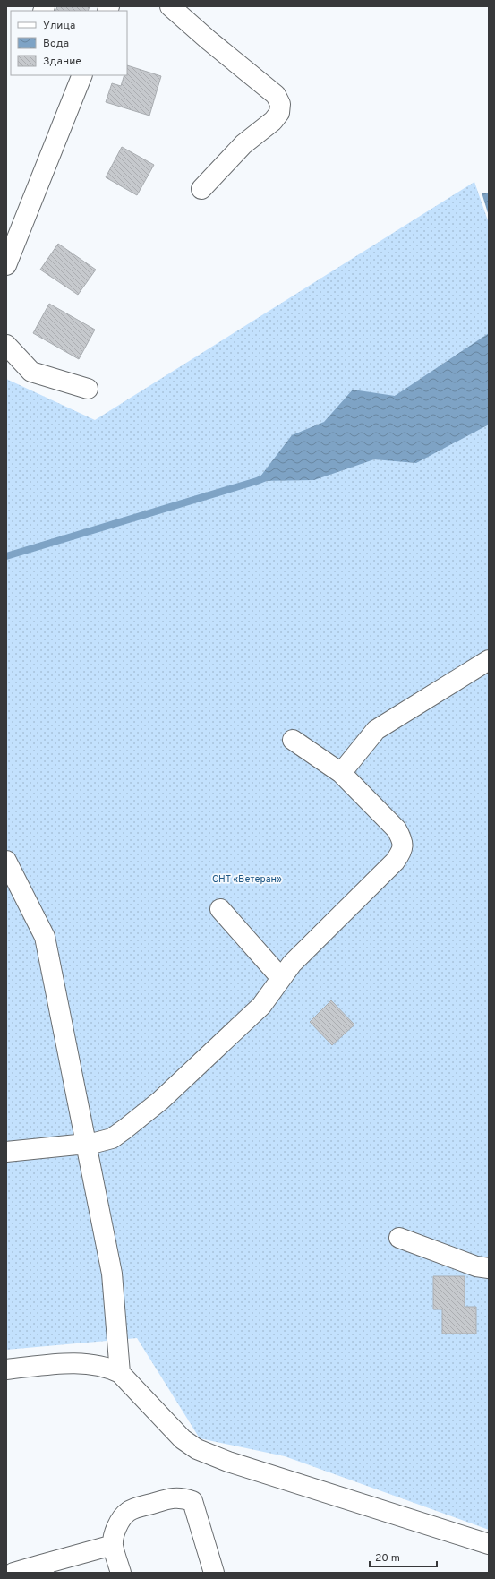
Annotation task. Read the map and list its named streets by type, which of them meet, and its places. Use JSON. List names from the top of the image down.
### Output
{
  "parks": ["СНТ «Ветеран»"],
  "legend": ["Улица", "Вода", "Здание"],
  "scale_bar": "20 m"
}
